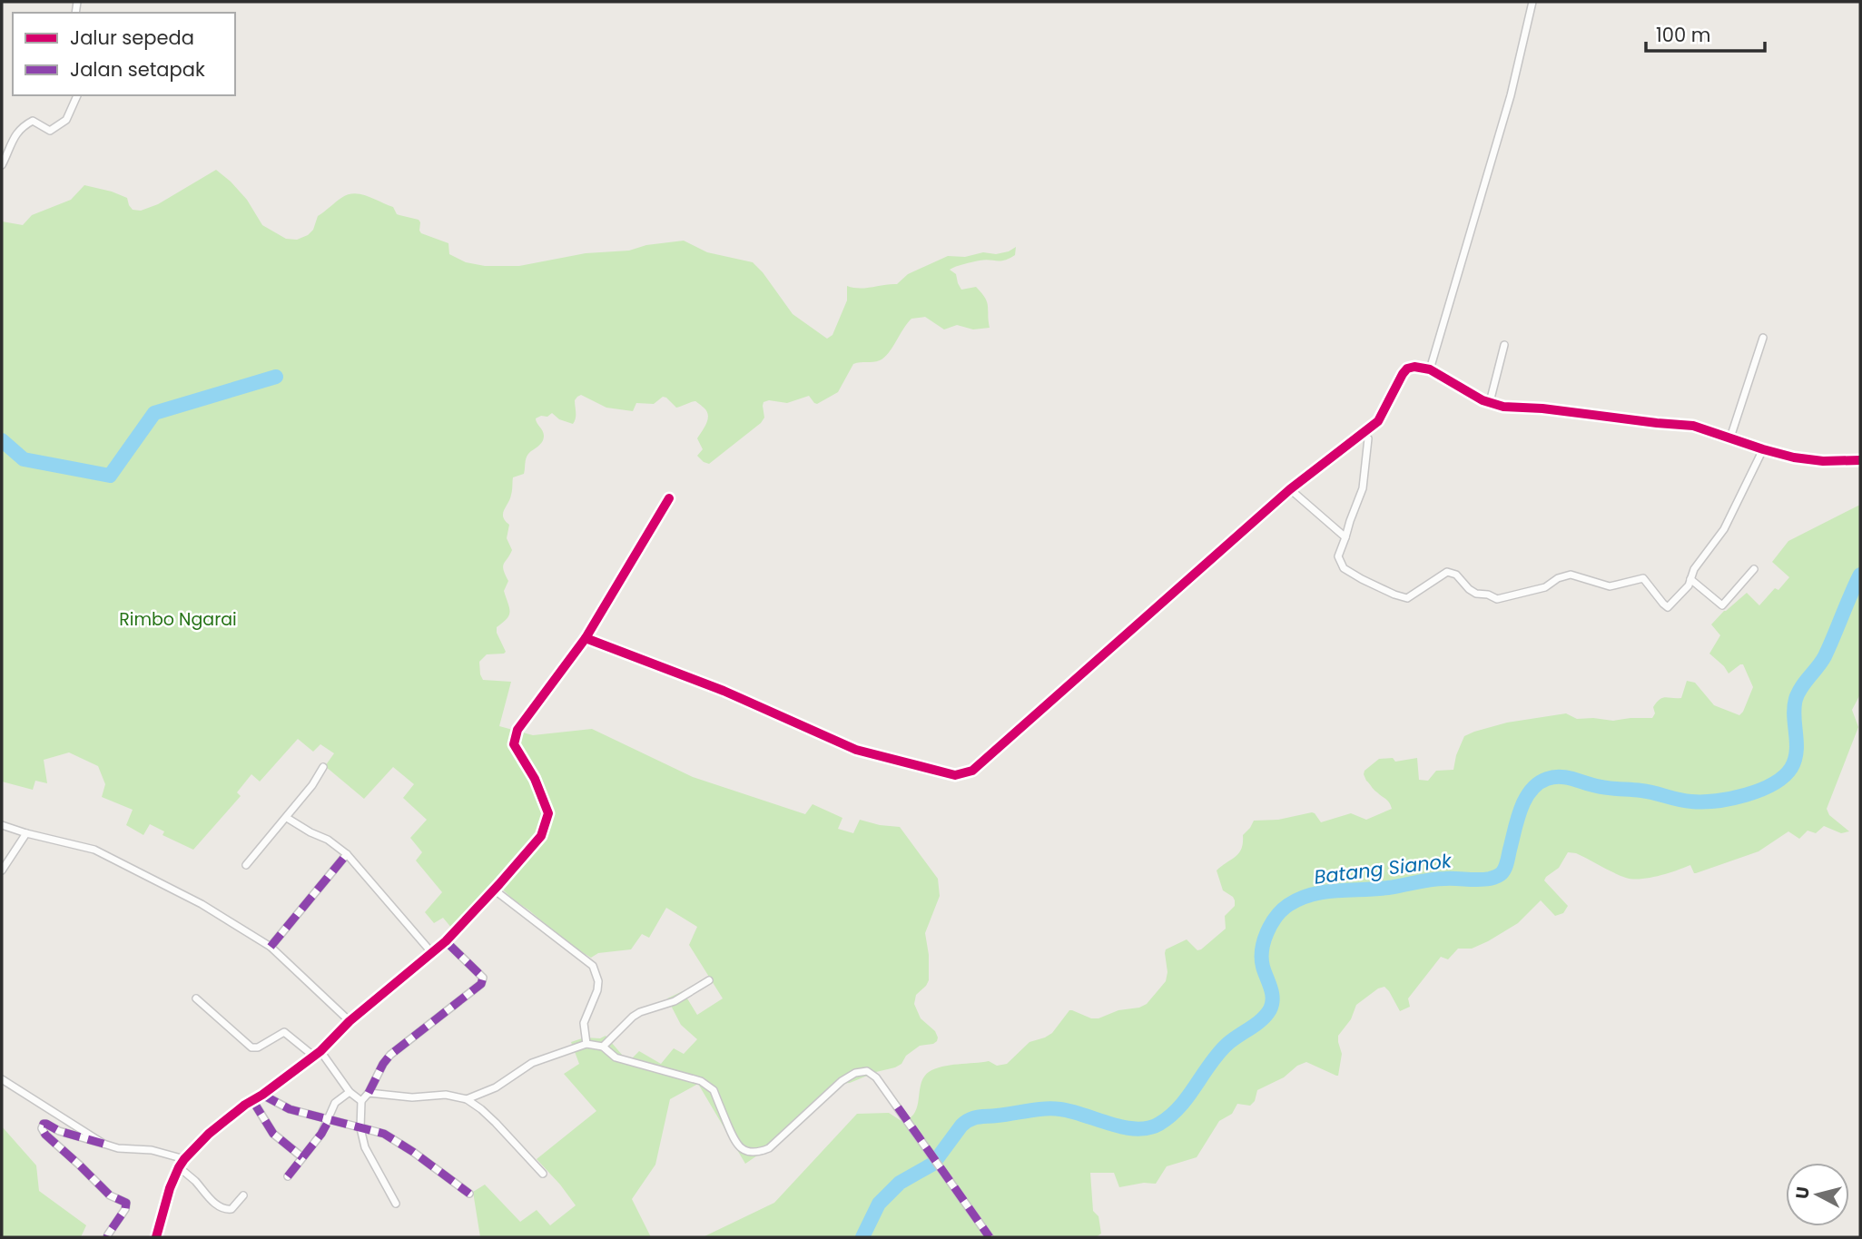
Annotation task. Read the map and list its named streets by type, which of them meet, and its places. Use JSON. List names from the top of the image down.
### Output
{
  "water": ["Batang Sianok"],
  "parks": ["Rimbo Ngarai"],
  "legend": ["Jalur sepeda", "Jalan setapak"],
  "scale_bar": "100 m",
  "north": "left"
}
